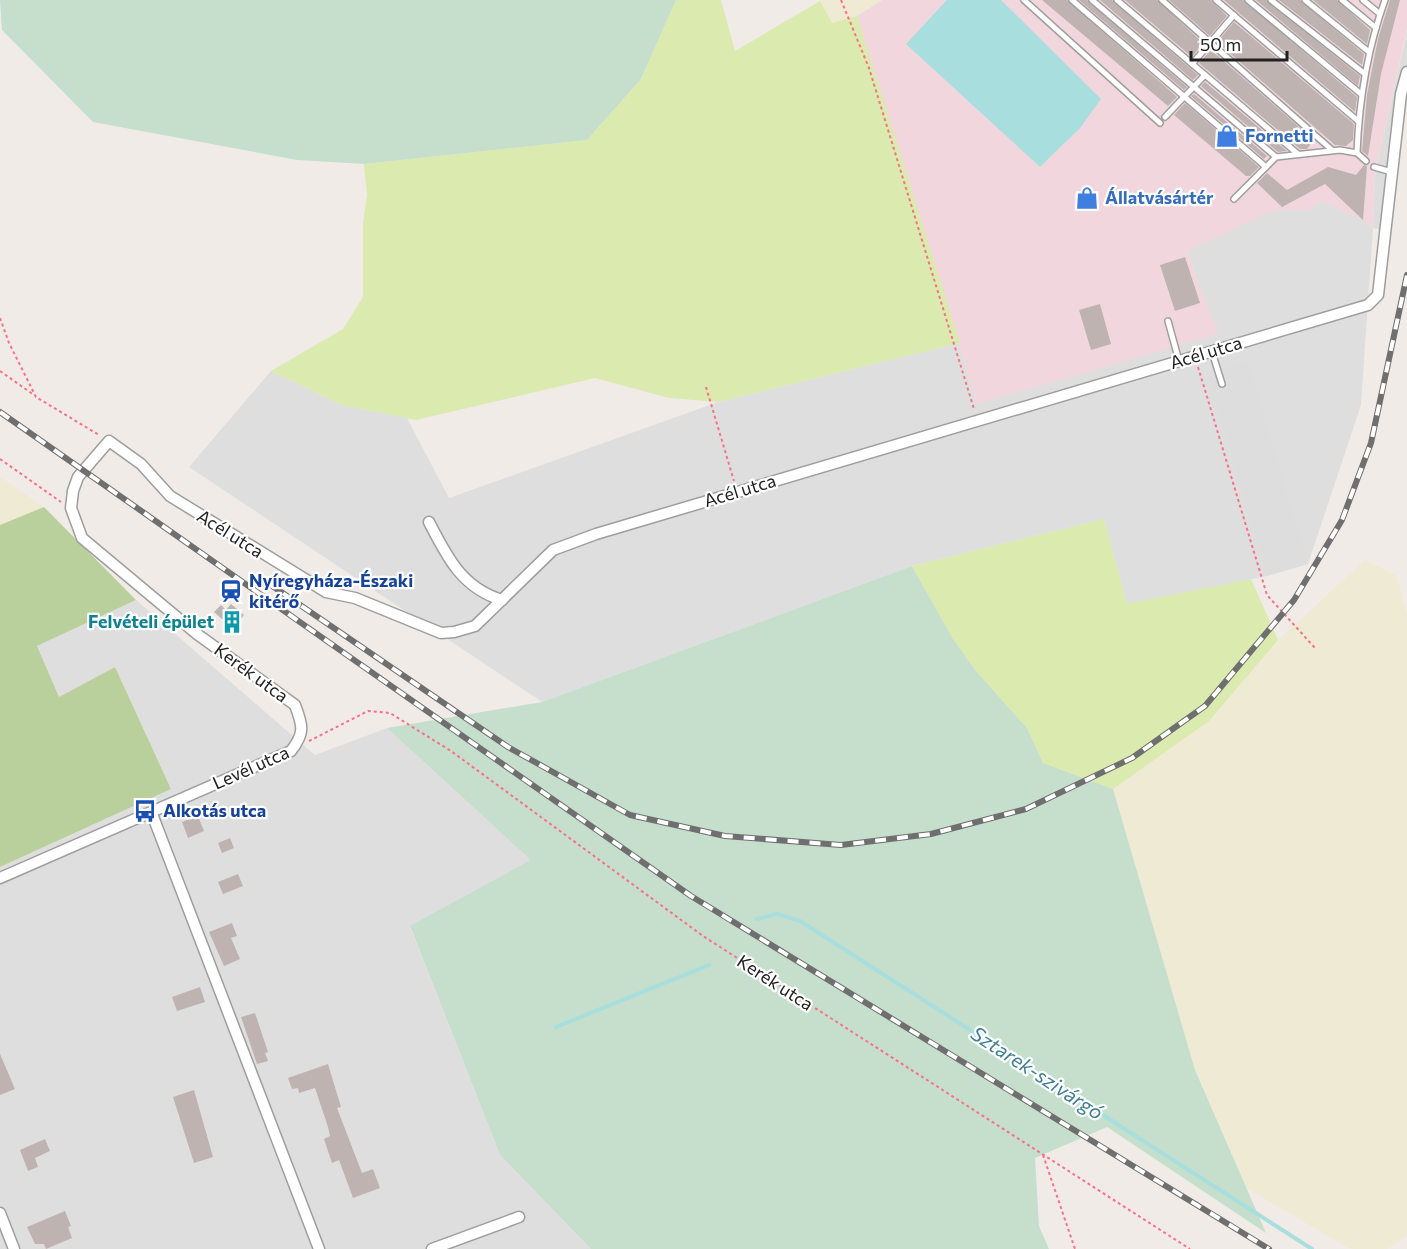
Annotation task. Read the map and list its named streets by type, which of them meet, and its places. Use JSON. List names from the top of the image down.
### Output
{
  "streets": {
    "street": ["Acél utca", "Kerék utca", "Levél utca"]
  },
  "crossings": [
    ["Kerék utca", "Levél utca"]
  ],
  "water": ["Sztarek-szivárgó"],
  "places": {
    "shop": ["Fornetti", "Állatvásártér"],
    "station": ["Nyíregyháza-Északi kitérő"],
    "building": ["Felvételi épület"],
    "bus stop": ["Alkotás utca"]
  },
  "scale_bar": "50 m"
}
